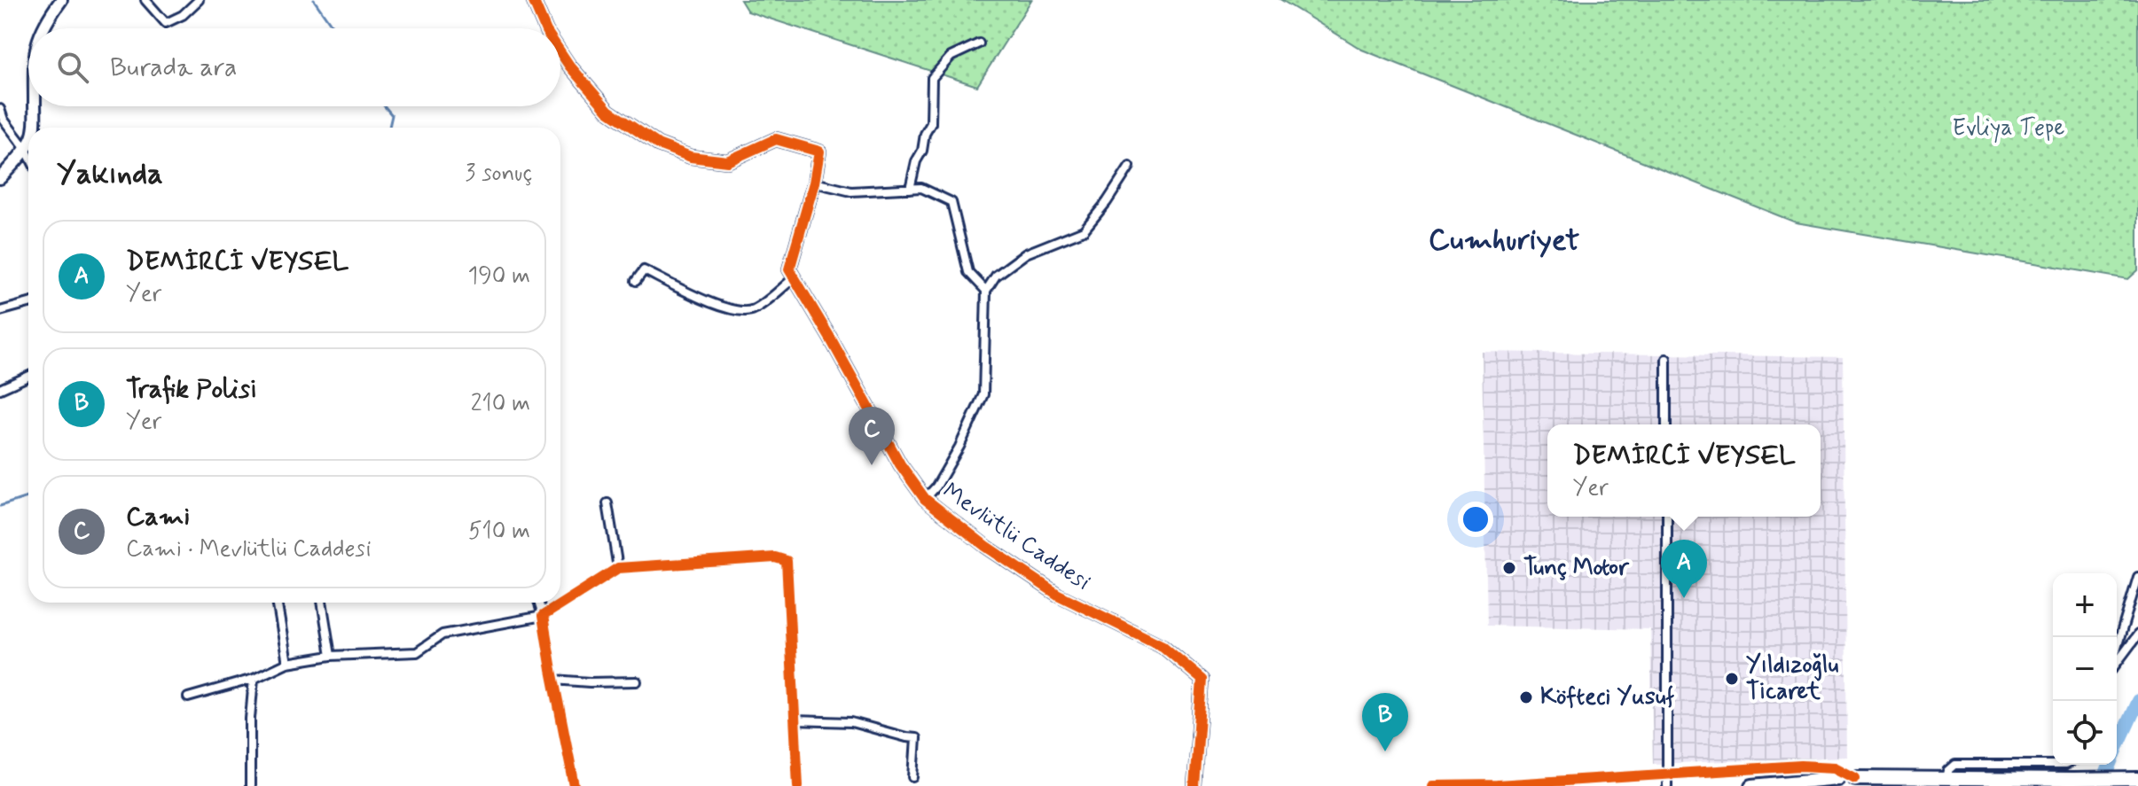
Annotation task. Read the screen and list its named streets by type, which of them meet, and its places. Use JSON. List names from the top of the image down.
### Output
{
  "streets": {
    "street": ["Mevlütlü Caddesi"]
  },
  "districts": ["Cumhuriyet"],
  "parks": ["Evliya Tepe"],
  "places": ["Tunç Motor", "Yıldızoğlu Ticaret", "Köfteci Yusuf"],
  "page": {
    "search": "Burada ara",
    "heading": ["Yakında", "3 sonuç"],
    "list": [
      {
        "mark": "A",
        "name": "DEMİRCİ VEYSEL",
        "note": "Yer",
        "value": "190 m"
      },
      {
        "mark": "B",
        "name": "Trafik Polisi",
        "note": "Yer",
        "value": "210 m"
      },
      {
        "mark": "C",
        "name": "Cami",
        "note": "Cami · Mevlütlü Caddesi",
        "value": "510 m"
      }
    ],
    "pins": ["C", "A", "B"],
    "popup": ["DEMİRCİ VEYSEL", "Yer"],
    "map_buttons": ["+", "−"]
  }
}
